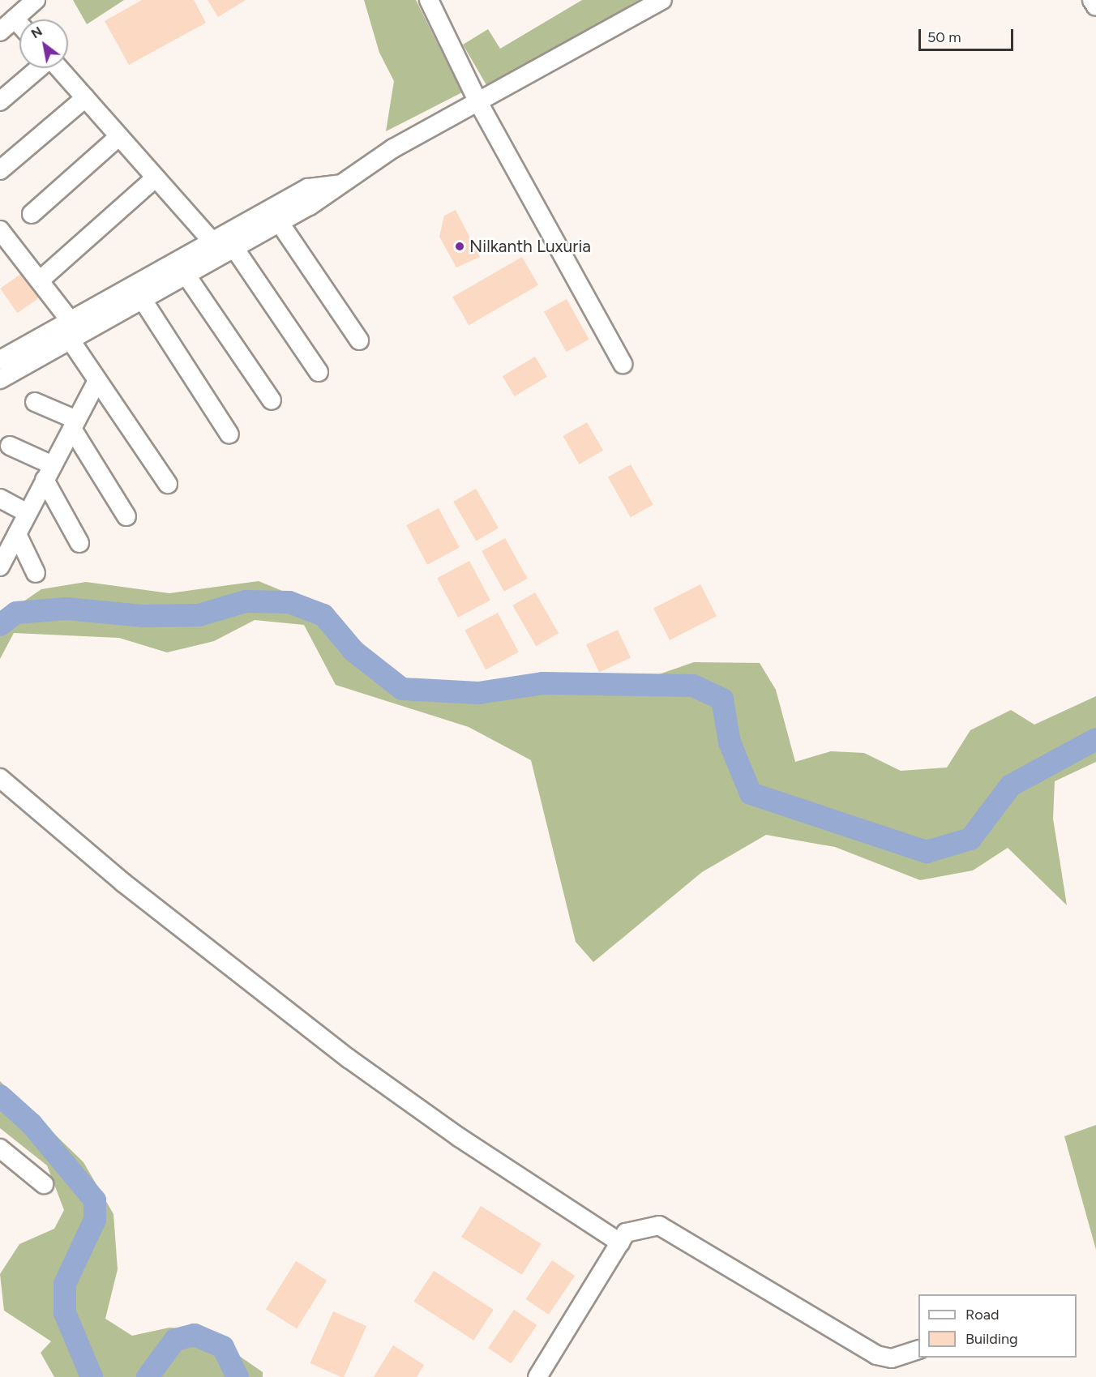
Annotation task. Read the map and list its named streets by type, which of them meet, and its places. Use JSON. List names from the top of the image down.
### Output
{
  "places": ["Nilkanth Luxuria"],
  "legend": ["Road", "Building"],
  "scale_bar": "50 m",
  "north": "top left"
}
